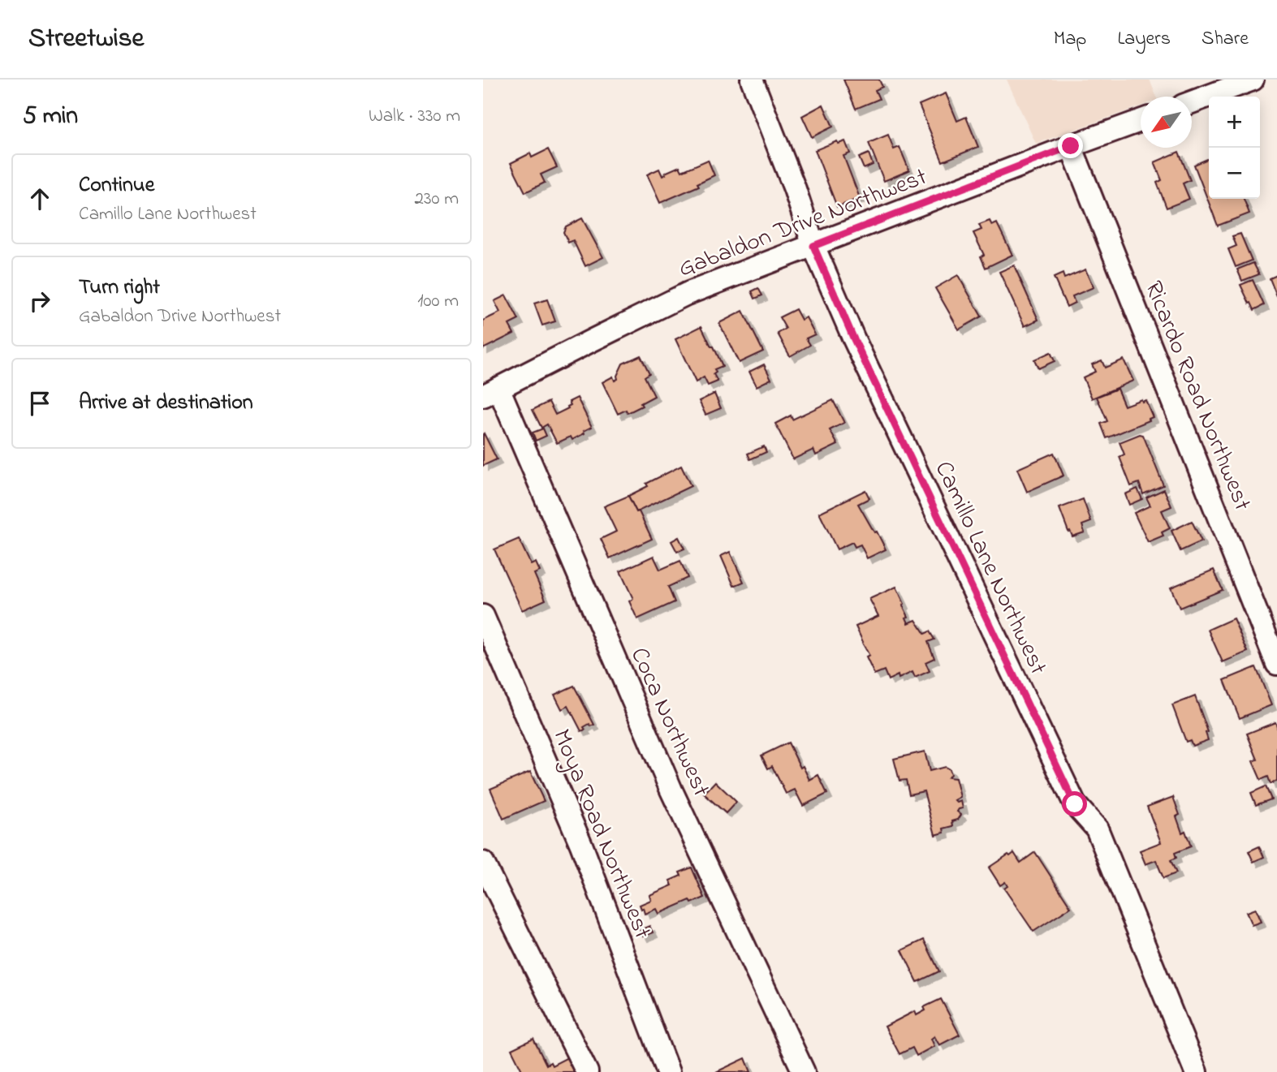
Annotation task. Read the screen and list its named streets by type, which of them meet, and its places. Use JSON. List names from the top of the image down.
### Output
{
  "streets": {
    "street": [
      "Gabaldon Drive Northwest",
      "Ricardo Road Northwest",
      "Camillo Lane Northwest",
      "Coca Northwest",
      "Moya Road Northwest"
    ]
  },
  "crossings": [
    ["Gabaldon Drive Northwest", "Ricardo Road Northwest"],
    ["Gabaldon Drive Northwest", "Camillo Lane Northwest"],
    ["Gabaldon Drive Northwest", "Coca Northwest"]
  ],
  "north": "bottom left",
  "page": {
    "header": "Streetwise",
    "nav": ["Map", "Layers", "Share"],
    "heading": ["5 min", "Walk · 330 m"],
    "map_buttons": ["+", "−"],
    "list": [
      ["Continue", "Camillo Lane Northwest", "230 m"],
      ["Turn right", "Gabaldon Drive Northwest", "100 m"],
      "Arrive at destination"
    ]
  }
}
